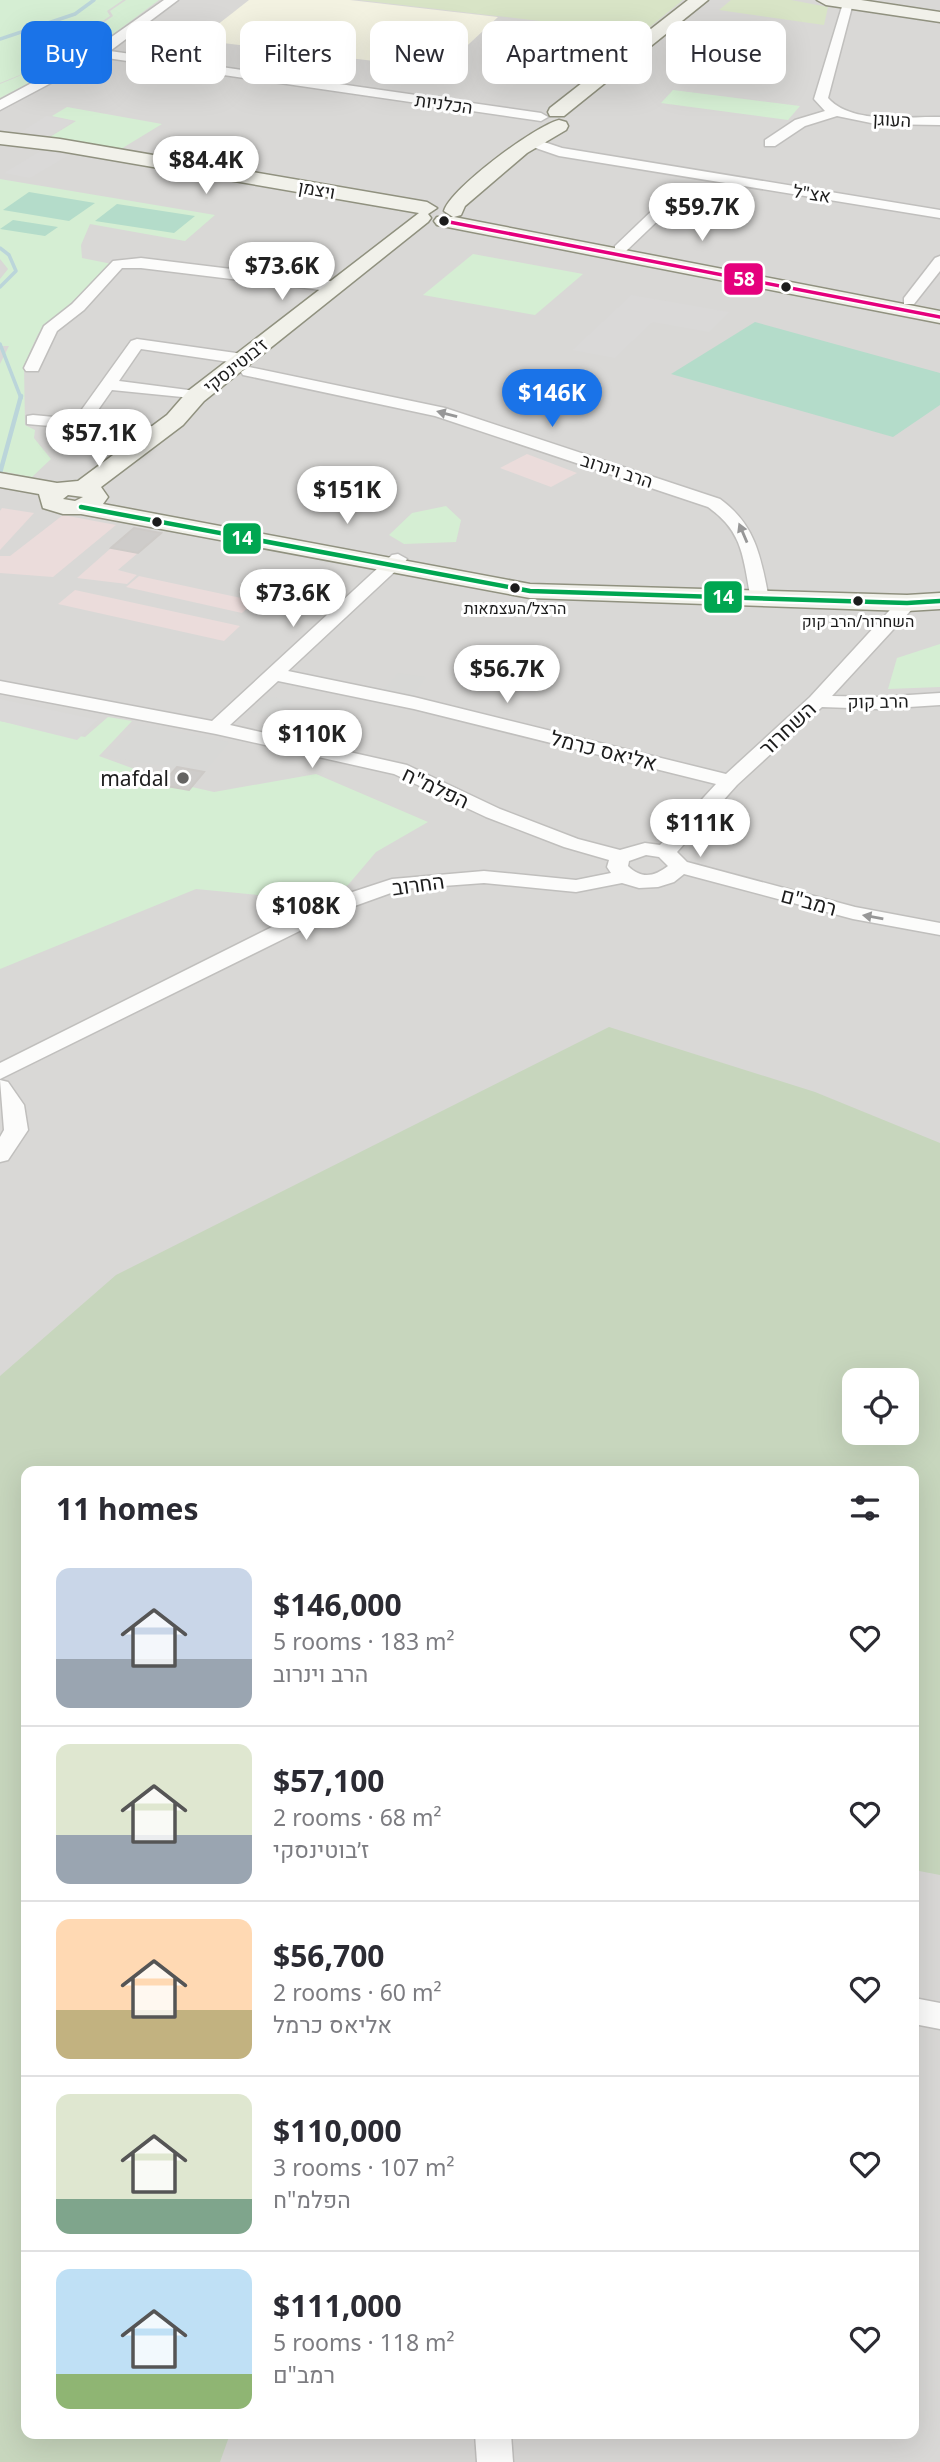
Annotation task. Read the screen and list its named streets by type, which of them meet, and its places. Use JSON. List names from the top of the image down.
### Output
{
  "streets": {
    "street": [
      "הכלניות",
      "העוגן",
      "ויצמן",
      "אצ\"ל",
      "ז׳בוטינסקי",
      "הרב וינרוב",
      "הרב קוק",
      "השחרור",
      "אליאס כרמל",
      "הפלמ\"ח",
      "החרוב",
      "רמב\"ם"
    ]
  },
  "crossings": [
    ["הכלניות", "ז׳בוטינסקי"],
    ["ויצמן", "ז׳בוטינסקי"],
    ["אצ\"ל", "ז׳בוטינסקי"],
    ["ז׳בוטינסקי", "הרב וינרוב"],
    ["הרב קוק", "השחרור"],
    ["השחרור", "אליאס כרמל"],
    ["השחרור", "רמב\"ם"],
    ["הפלמ\"ח", "החרוב"],
    ["הפלמ\"ח", "רמב\"ם"],
    ["החרוב", "רמב\"ם"]
  ],
  "one_way": ["רמב\"ם"],
  "places": ["הרצל/העצמאות", "השחרור/הרב קוק", "mafdal"],
  "lines": ["transit line 58", "transit line 14"],
  "page": {
    "chip": [
      "Buy",
      "Rent",
      "Filters",
      "New",
      "Apartment",
      "House"
    ],
    "price": [
      "$84.4K",
      "$59.7K",
      "$73.6K",
      "$146K",
      "$57.1K",
      "$151K",
      "$73.6K",
      "$56.7K",
      "$110K",
      "$111K",
      "$108K"
    ],
    "heading": "11 homes",
    "list": [
      {
        "name": "$146,000",
        "note": "5 rooms · 183 m² · הרב וינרוב"
      },
      {
        "name": "$57,100",
        "note": "2 rooms · 68 m² · ז׳בוטינסקי"
      },
      {
        "name": "$56,700",
        "note": "2 rooms · 60 m² · אליאס כרמל"
      },
      {
        "name": "$110,000",
        "note": "3 rooms · 107 m² · הפלמ\"ח"
      },
      {
        "name": "$111,000",
        "note": "5 rooms · 118 m² · רמב\"ם"
      }
    ]
  }
}
